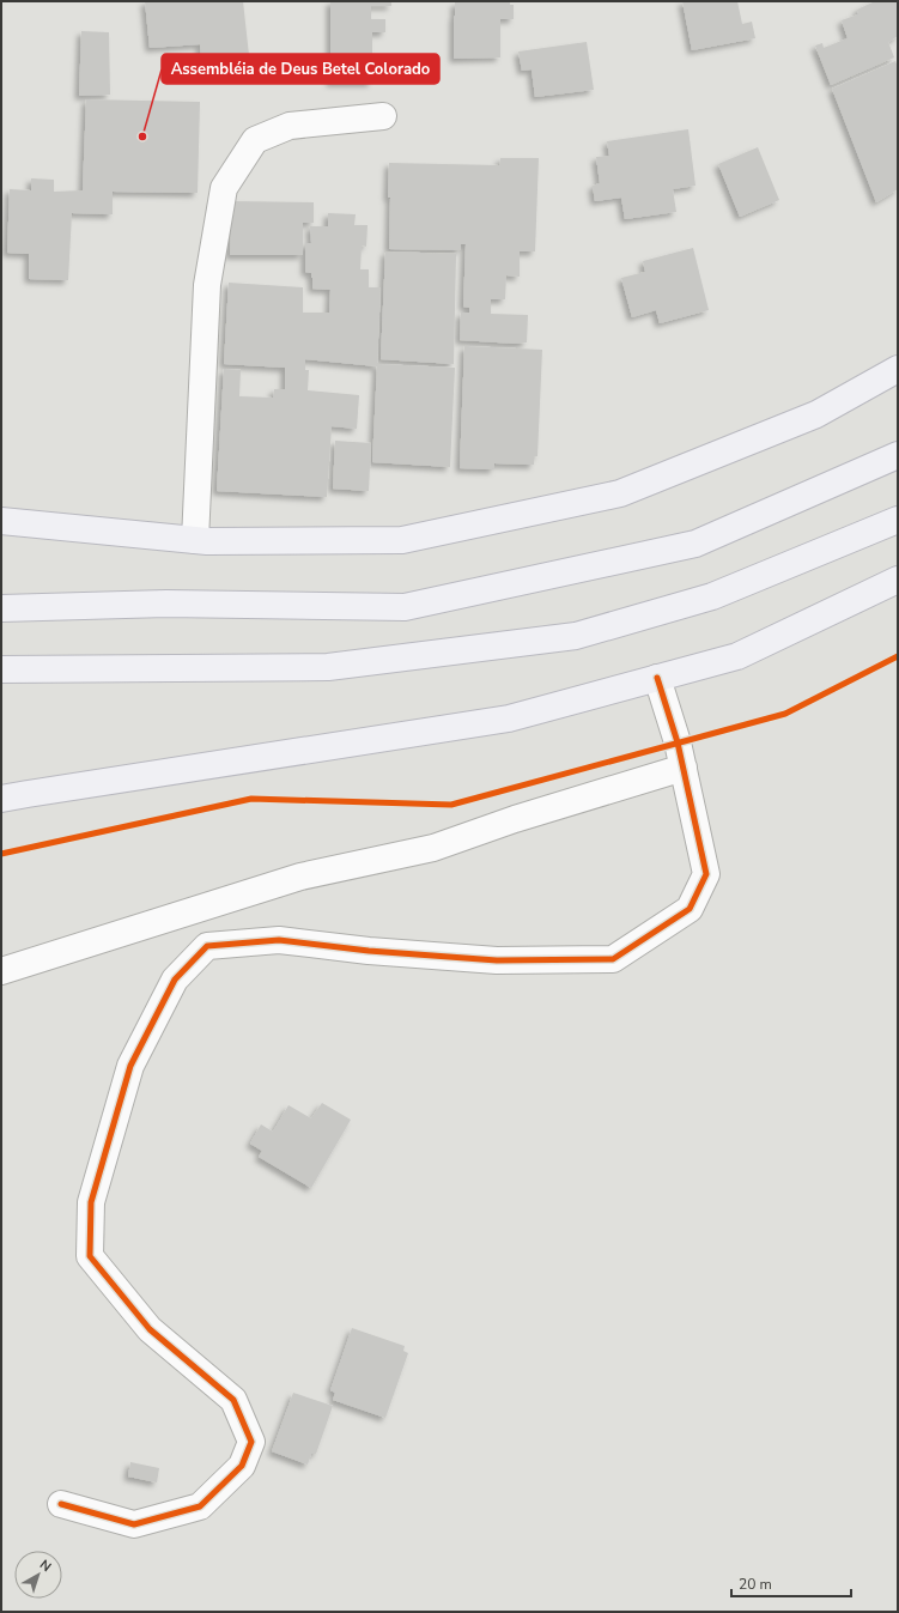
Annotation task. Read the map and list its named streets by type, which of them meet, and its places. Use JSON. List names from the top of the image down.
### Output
{
  "places": ["Assembléia de Deus Betel Colorado"],
  "scale_bar": "20 m",
  "north": "top right"
}
